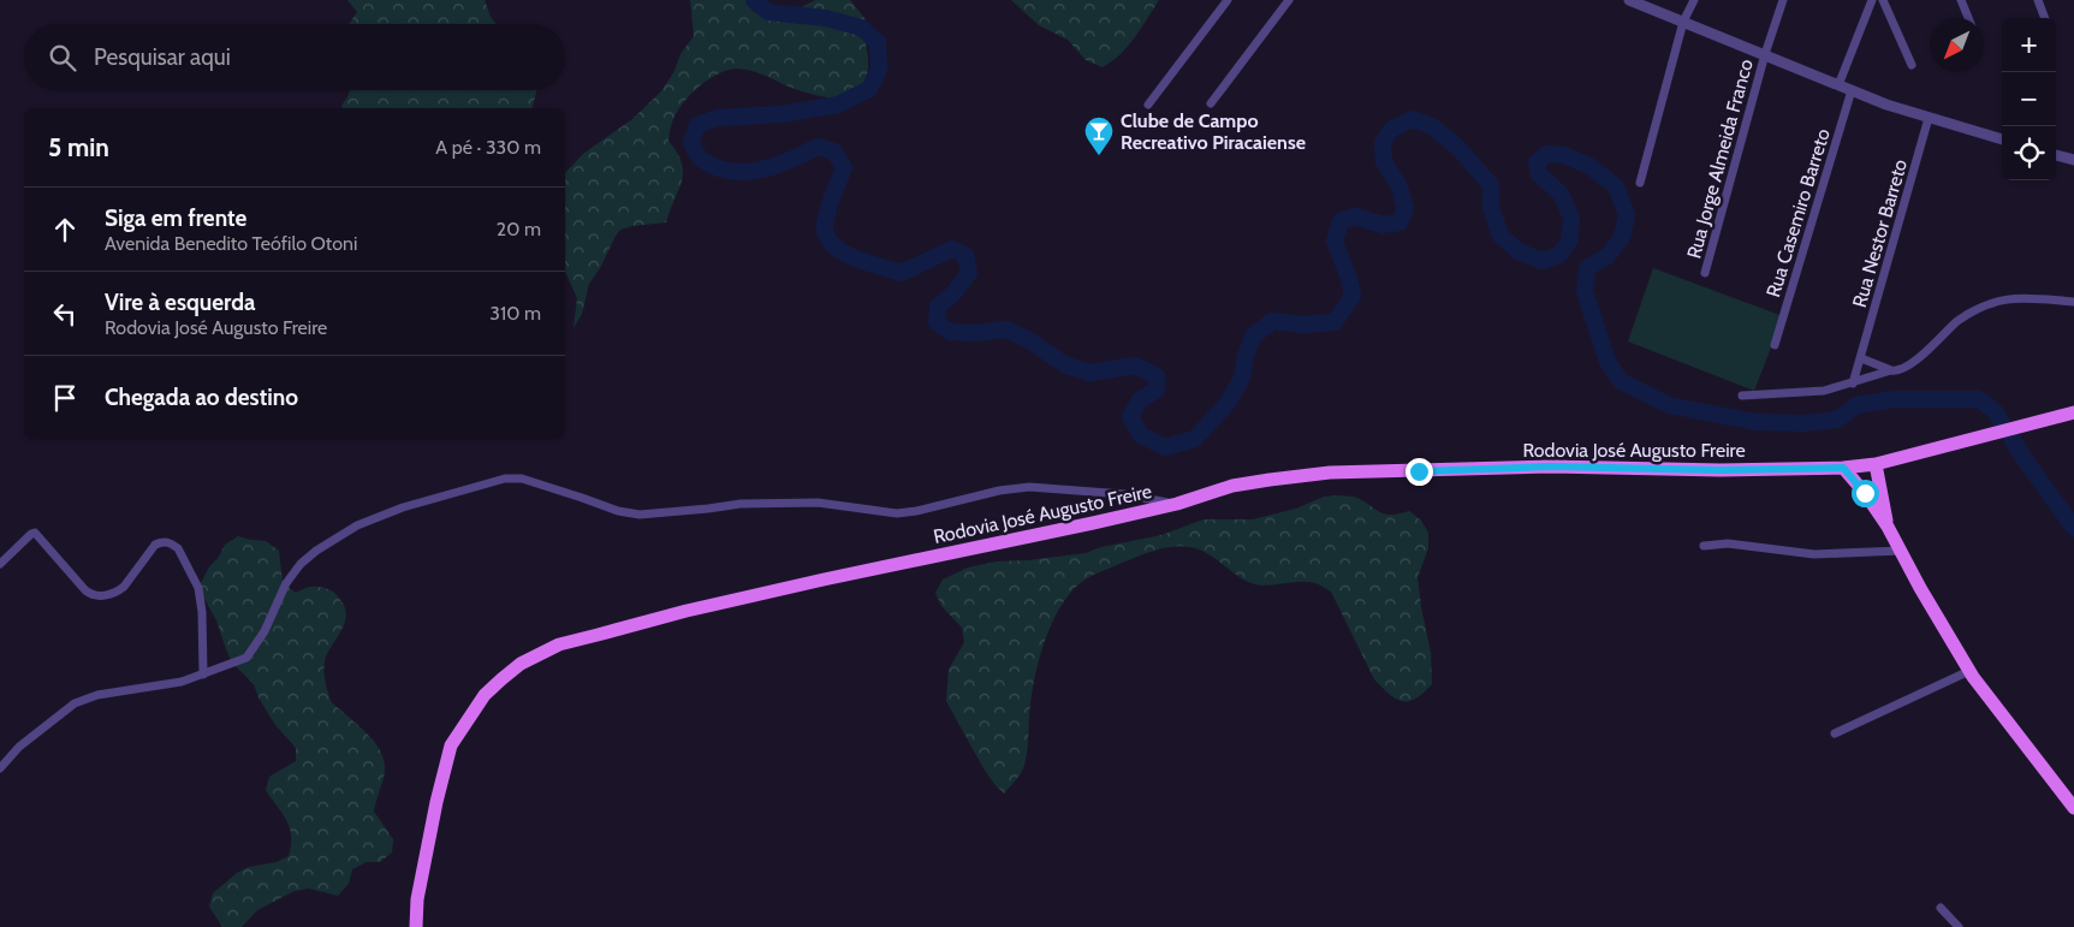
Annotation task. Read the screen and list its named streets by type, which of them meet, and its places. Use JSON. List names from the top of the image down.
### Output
{
  "streets": {
    "main road": ["Rodovia José Augusto Freire"],
    "street": ["Rua Jorge Almeida Franco", "Rua Casemiro Barreto", "Rua Nestor Barreto"]
  },
  "places": {
    "bar": ["Clube de Campo Recreativo Piracaiense"]
  },
  "north": "bottom left",
  "page": {
    "map_buttons": ["+", "−"],
    "search": "Pesquisar aqui",
    "heading": ["5 min", "A pé · 330 m"],
    "list": [
      ["Siga em frente", "Avenida Benedito Teófilo Otoni", "20 m"],
      ["Vire à esquerda", "Rodovia José Augusto Freire", "310 m"],
      "Chegada ao destino"
    ]
  }
}
